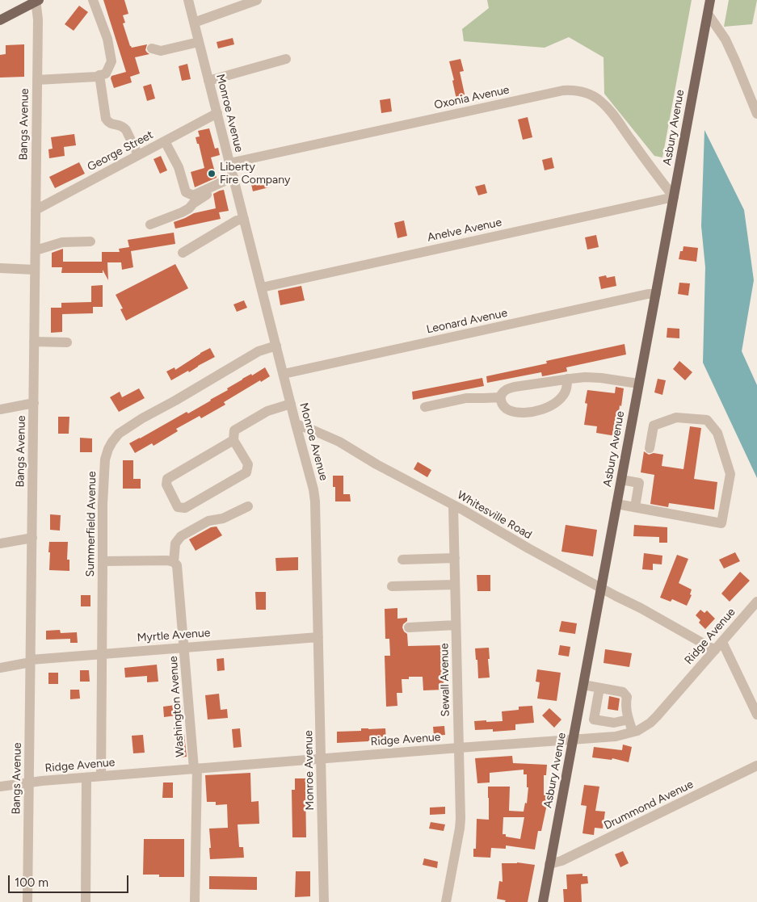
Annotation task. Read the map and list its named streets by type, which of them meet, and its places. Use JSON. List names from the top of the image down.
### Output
{
  "streets": {
    "main road": ["Asbury Avenue"],
    "street": [
      "Oxonia Avenue",
      "Monroe Avenue",
      "Bangs Avenue",
      "George Street",
      "Anelve Avenue",
      "Leonard Avenue",
      "Whitesville Road",
      "Summerfield Avenue",
      "Myrtle Avenue",
      "Ridge Avenue",
      "Sewall Avenue",
      "Washington Avenue",
      "Drummond Avenue"
    ]
  },
  "crossings": [
    ["Oxonia Avenue", "Monroe Avenue"],
    ["Oxonia Avenue", "Asbury Avenue"],
    ["Oxonia Avenue", "Anelve Avenue"],
    ["Monroe Avenue", "George Street"],
    ["Monroe Avenue", "Anelve Avenue"],
    ["Monroe Avenue", "Leonard Avenue"],
    ["Monroe Avenue", "Whitesville Road"],
    ["Monroe Avenue", "Summerfield Avenue"],
    ["Monroe Avenue", "Myrtle Avenue"],
    ["Monroe Avenue", "Ridge Avenue"],
    ["Bangs Avenue", "George Street"],
    ["Bangs Avenue", "Myrtle Avenue"],
    ["Bangs Avenue", "Ridge Avenue"],
    ["Asbury Avenue", "Anelve Avenue"],
    ["Asbury Avenue", "Leonard Avenue"],
    ["Asbury Avenue", "Whitesville Road"],
    ["Asbury Avenue", "Ridge Avenue"],
    ["Asbury Avenue", "Drummond Avenue"],
    ["Whitesville Road", "Ridge Avenue"],
    ["Whitesville Road", "Sewall Avenue"],
    ["Summerfield Avenue", "Myrtle Avenue"],
    ["Summerfield Avenue", "Ridge Avenue"],
    ["Myrtle Avenue", "Washington Avenue"],
    ["Ridge Avenue", "Sewall Avenue"],
    ["Ridge Avenue", "Washington Avenue"]
  ],
  "places": ["Liberty Fire Company"],
  "scale_bar": "100 m"
}
